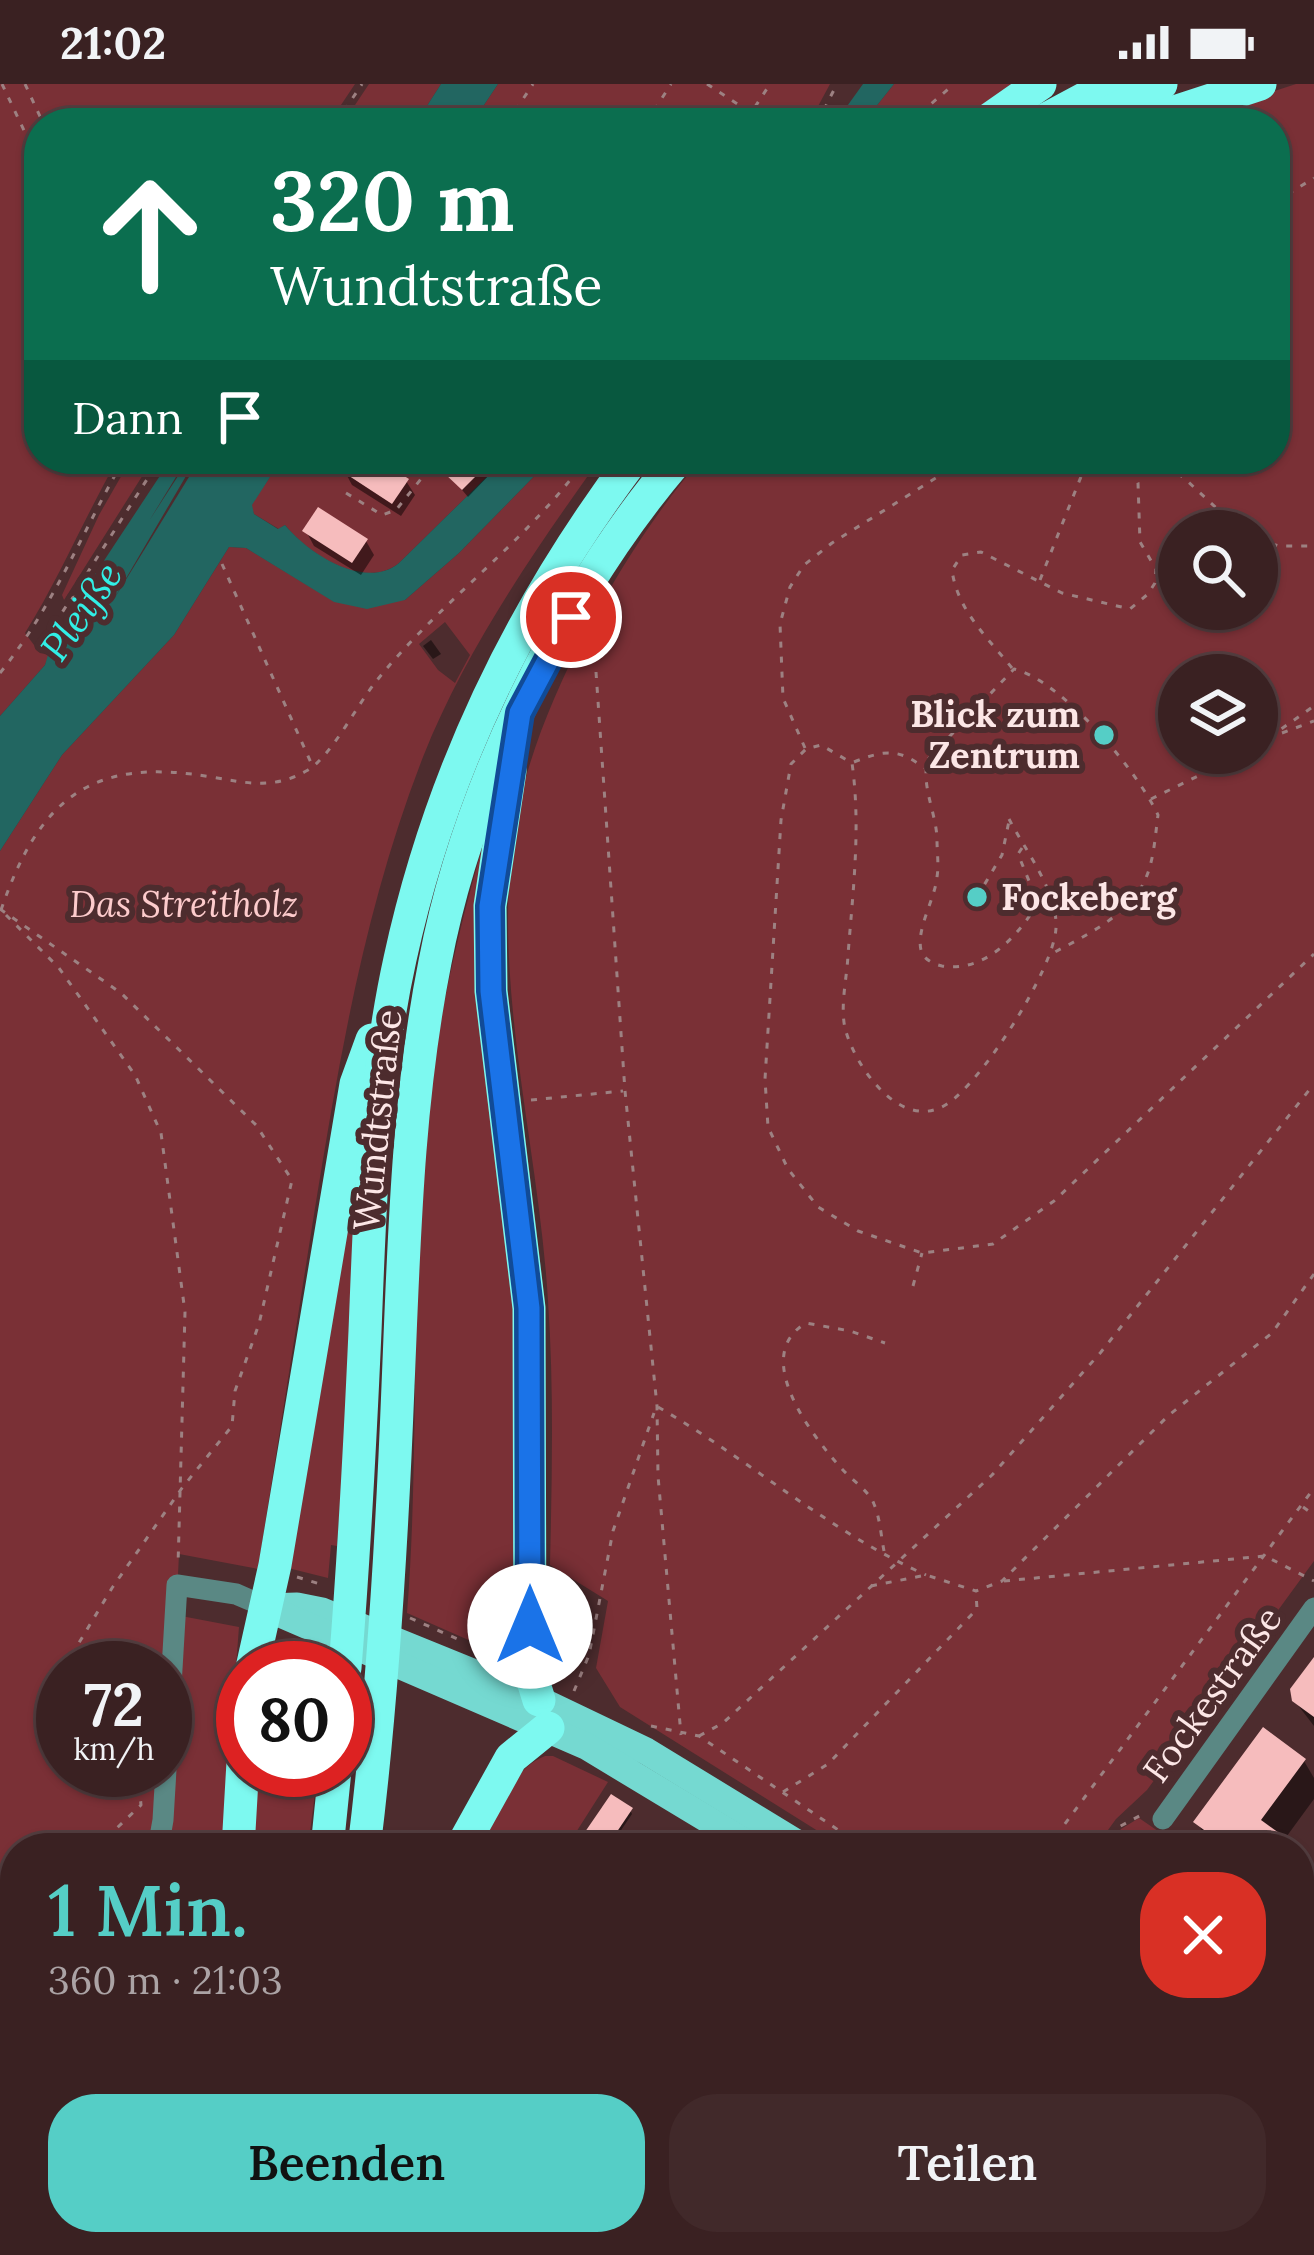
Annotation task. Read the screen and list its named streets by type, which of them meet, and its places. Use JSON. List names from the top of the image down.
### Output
{
  "streets": {
    "highway": ["Wundtstraße"],
    "street": ["Fockestraße"]
  },
  "water": ["Pleiße"],
  "parks": ["Das Streitholz"],
  "places": ["Blick zum Zentrum", "Fockeberg"],
  "page": {
    "status": "21:02",
    "turn": ["320 m", "Wundtstraße"],
    "then": "Dann",
    "speed": "72 km/h",
    "limit": "80",
    "heading": ["1 Min.", "360 m · 21:03"],
    "buttons": ["Beenden", "Teilen"]
  }
}
